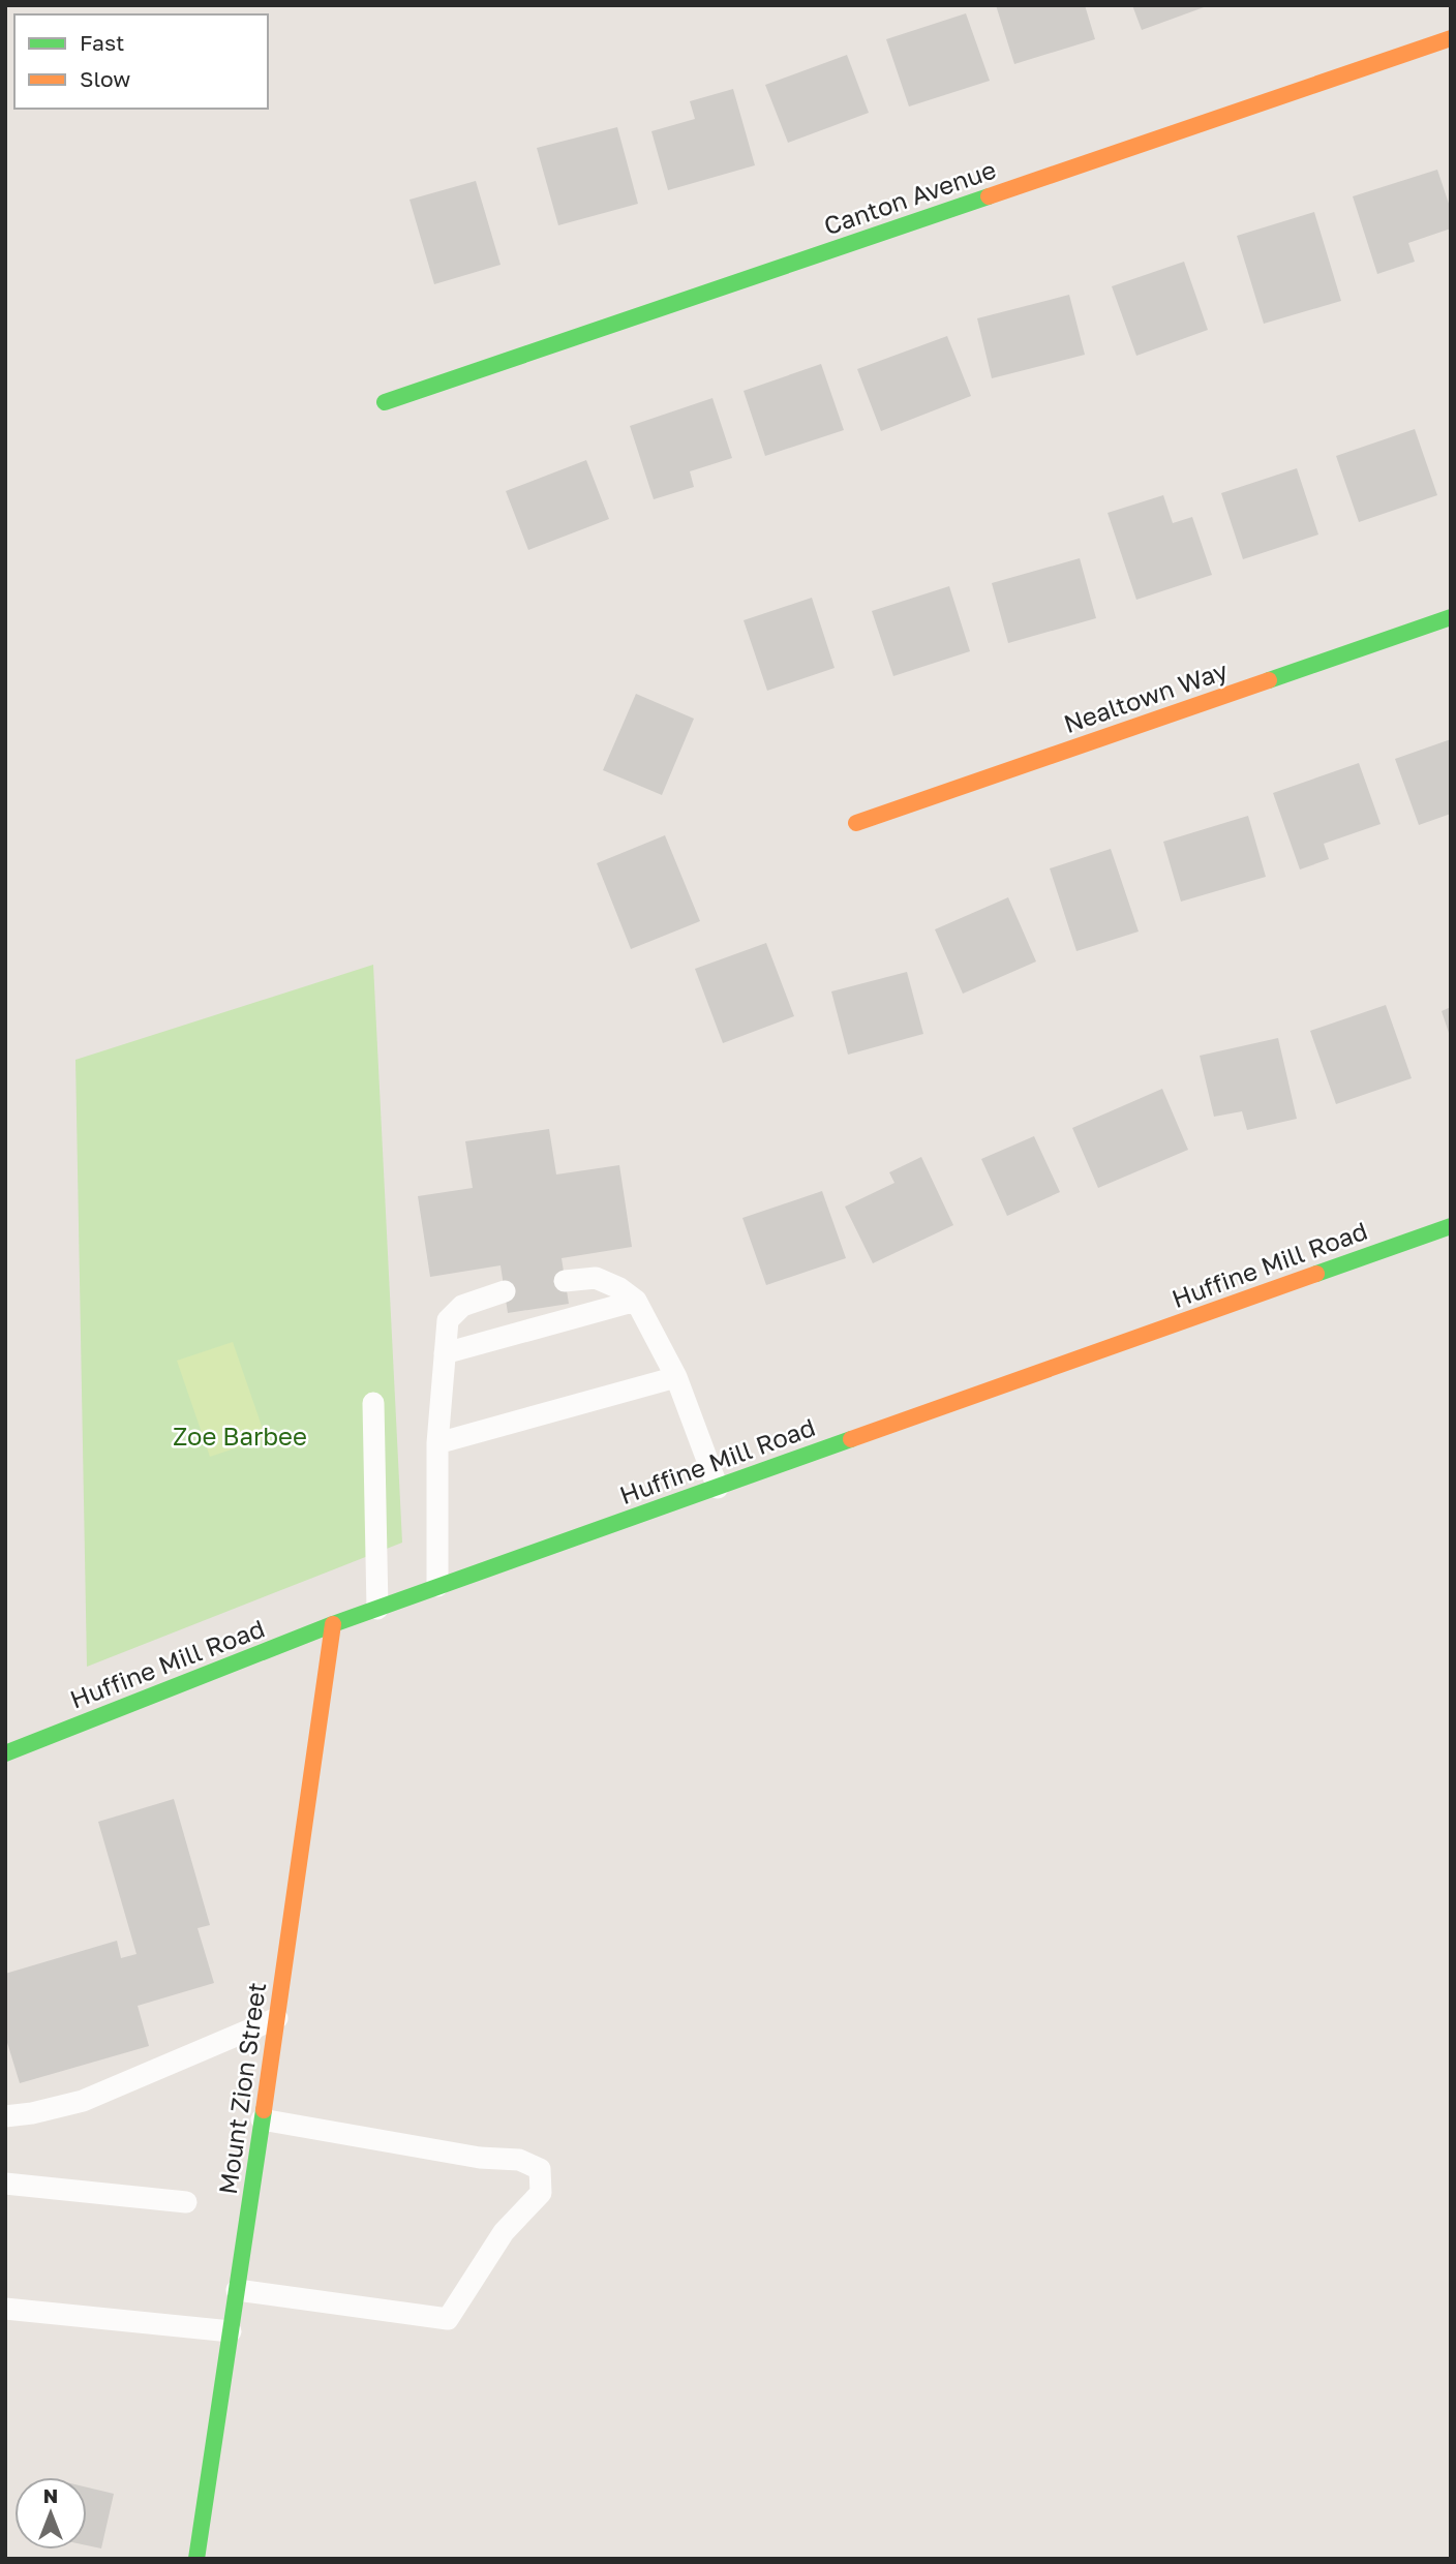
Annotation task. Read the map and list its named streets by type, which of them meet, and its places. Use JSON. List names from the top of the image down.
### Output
{
  "streets": {
    "street": [
      "Canton Avenue",
      "Nealtown Way",
      "Huffine Mill Road",
      "Mount Zion Street"
    ]
  },
  "crossings": [
    ["Huffine Mill Road", "Mount Zion Street"]
  ],
  "parks": ["Zoe Barbee"],
  "legend": ["Fast", "Slow"],
  "north": "top"
}
